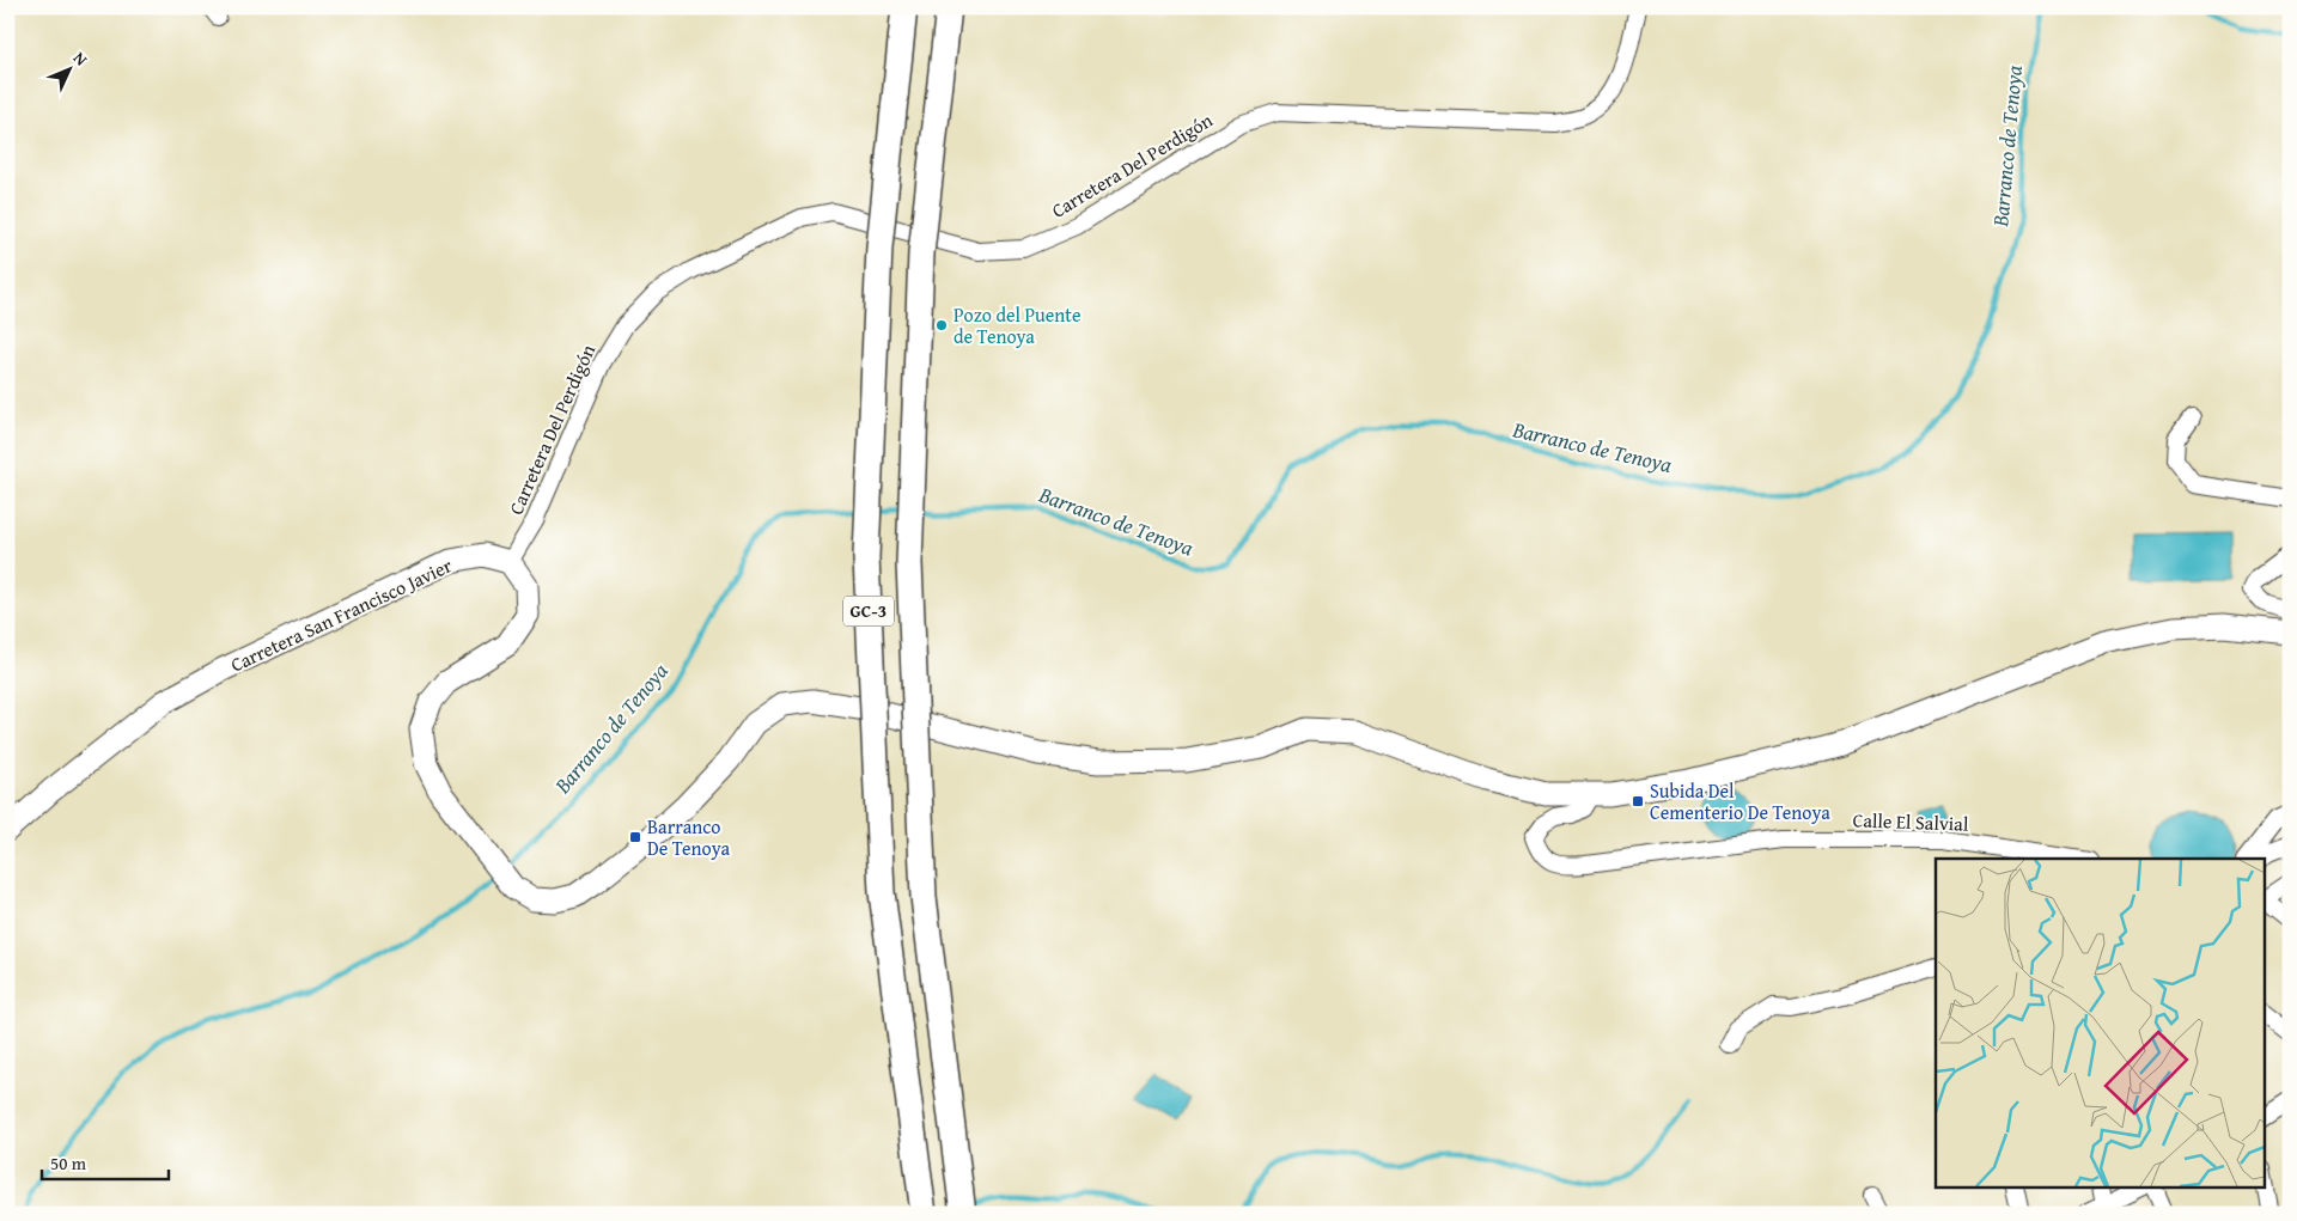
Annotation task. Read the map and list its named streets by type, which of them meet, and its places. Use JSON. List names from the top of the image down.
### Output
{
  "streets": {
    "highway": ["GC-3"],
    "main road": ["Carretera San Francisco Javier"],
    "street": ["Carretera Del Perdigón", "Calle El Salvial"]
  },
  "crossings": [
    ["Carretera Del Perdigón", "Carretera San Francisco Javier"]
  ],
  "water": ["Barranco de Tenoya"],
  "places": {
    "other": ["Pozo del Puente de Tenoya"],
    "transit": ["Subida Del Cementerio De Tenoya", "Barranco De Tenoya"]
  },
  "scale_bar": "50 m",
  "north": "top right"
}
